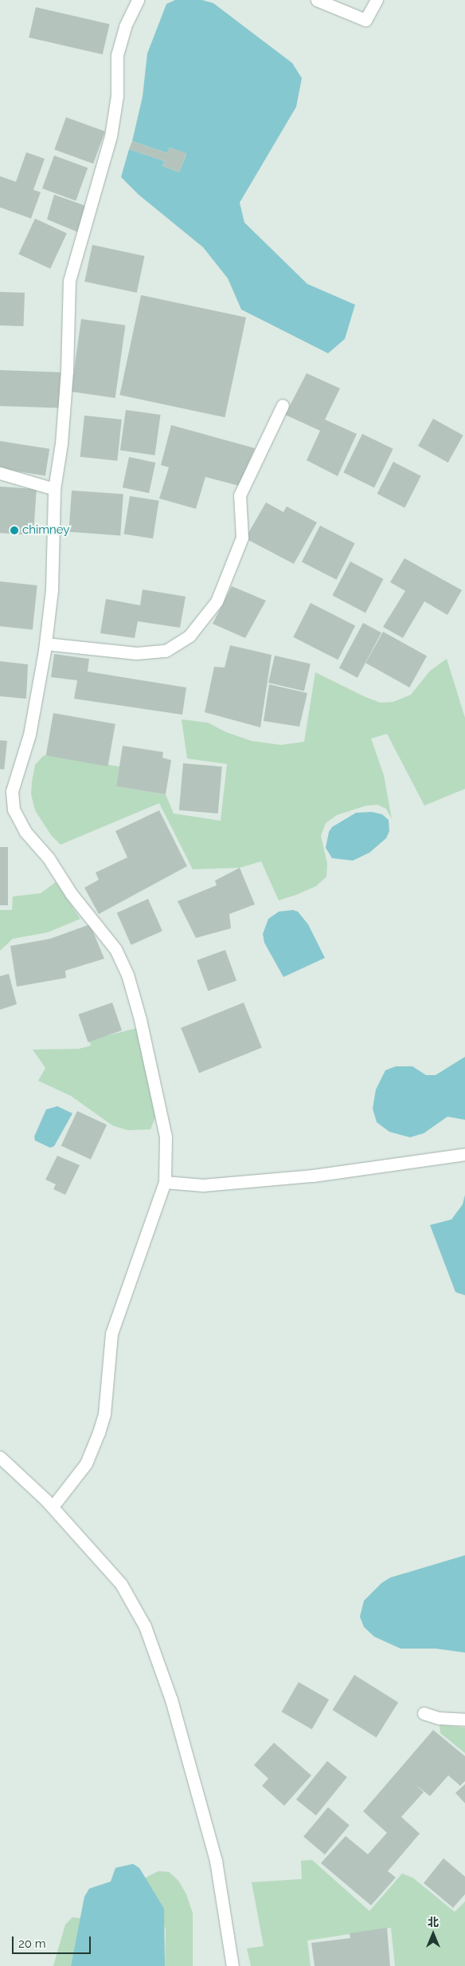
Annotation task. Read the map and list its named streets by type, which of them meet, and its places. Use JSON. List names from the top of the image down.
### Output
{
  "places": ["chimney"],
  "scale_bar": "20 m",
  "north": "top"
}
